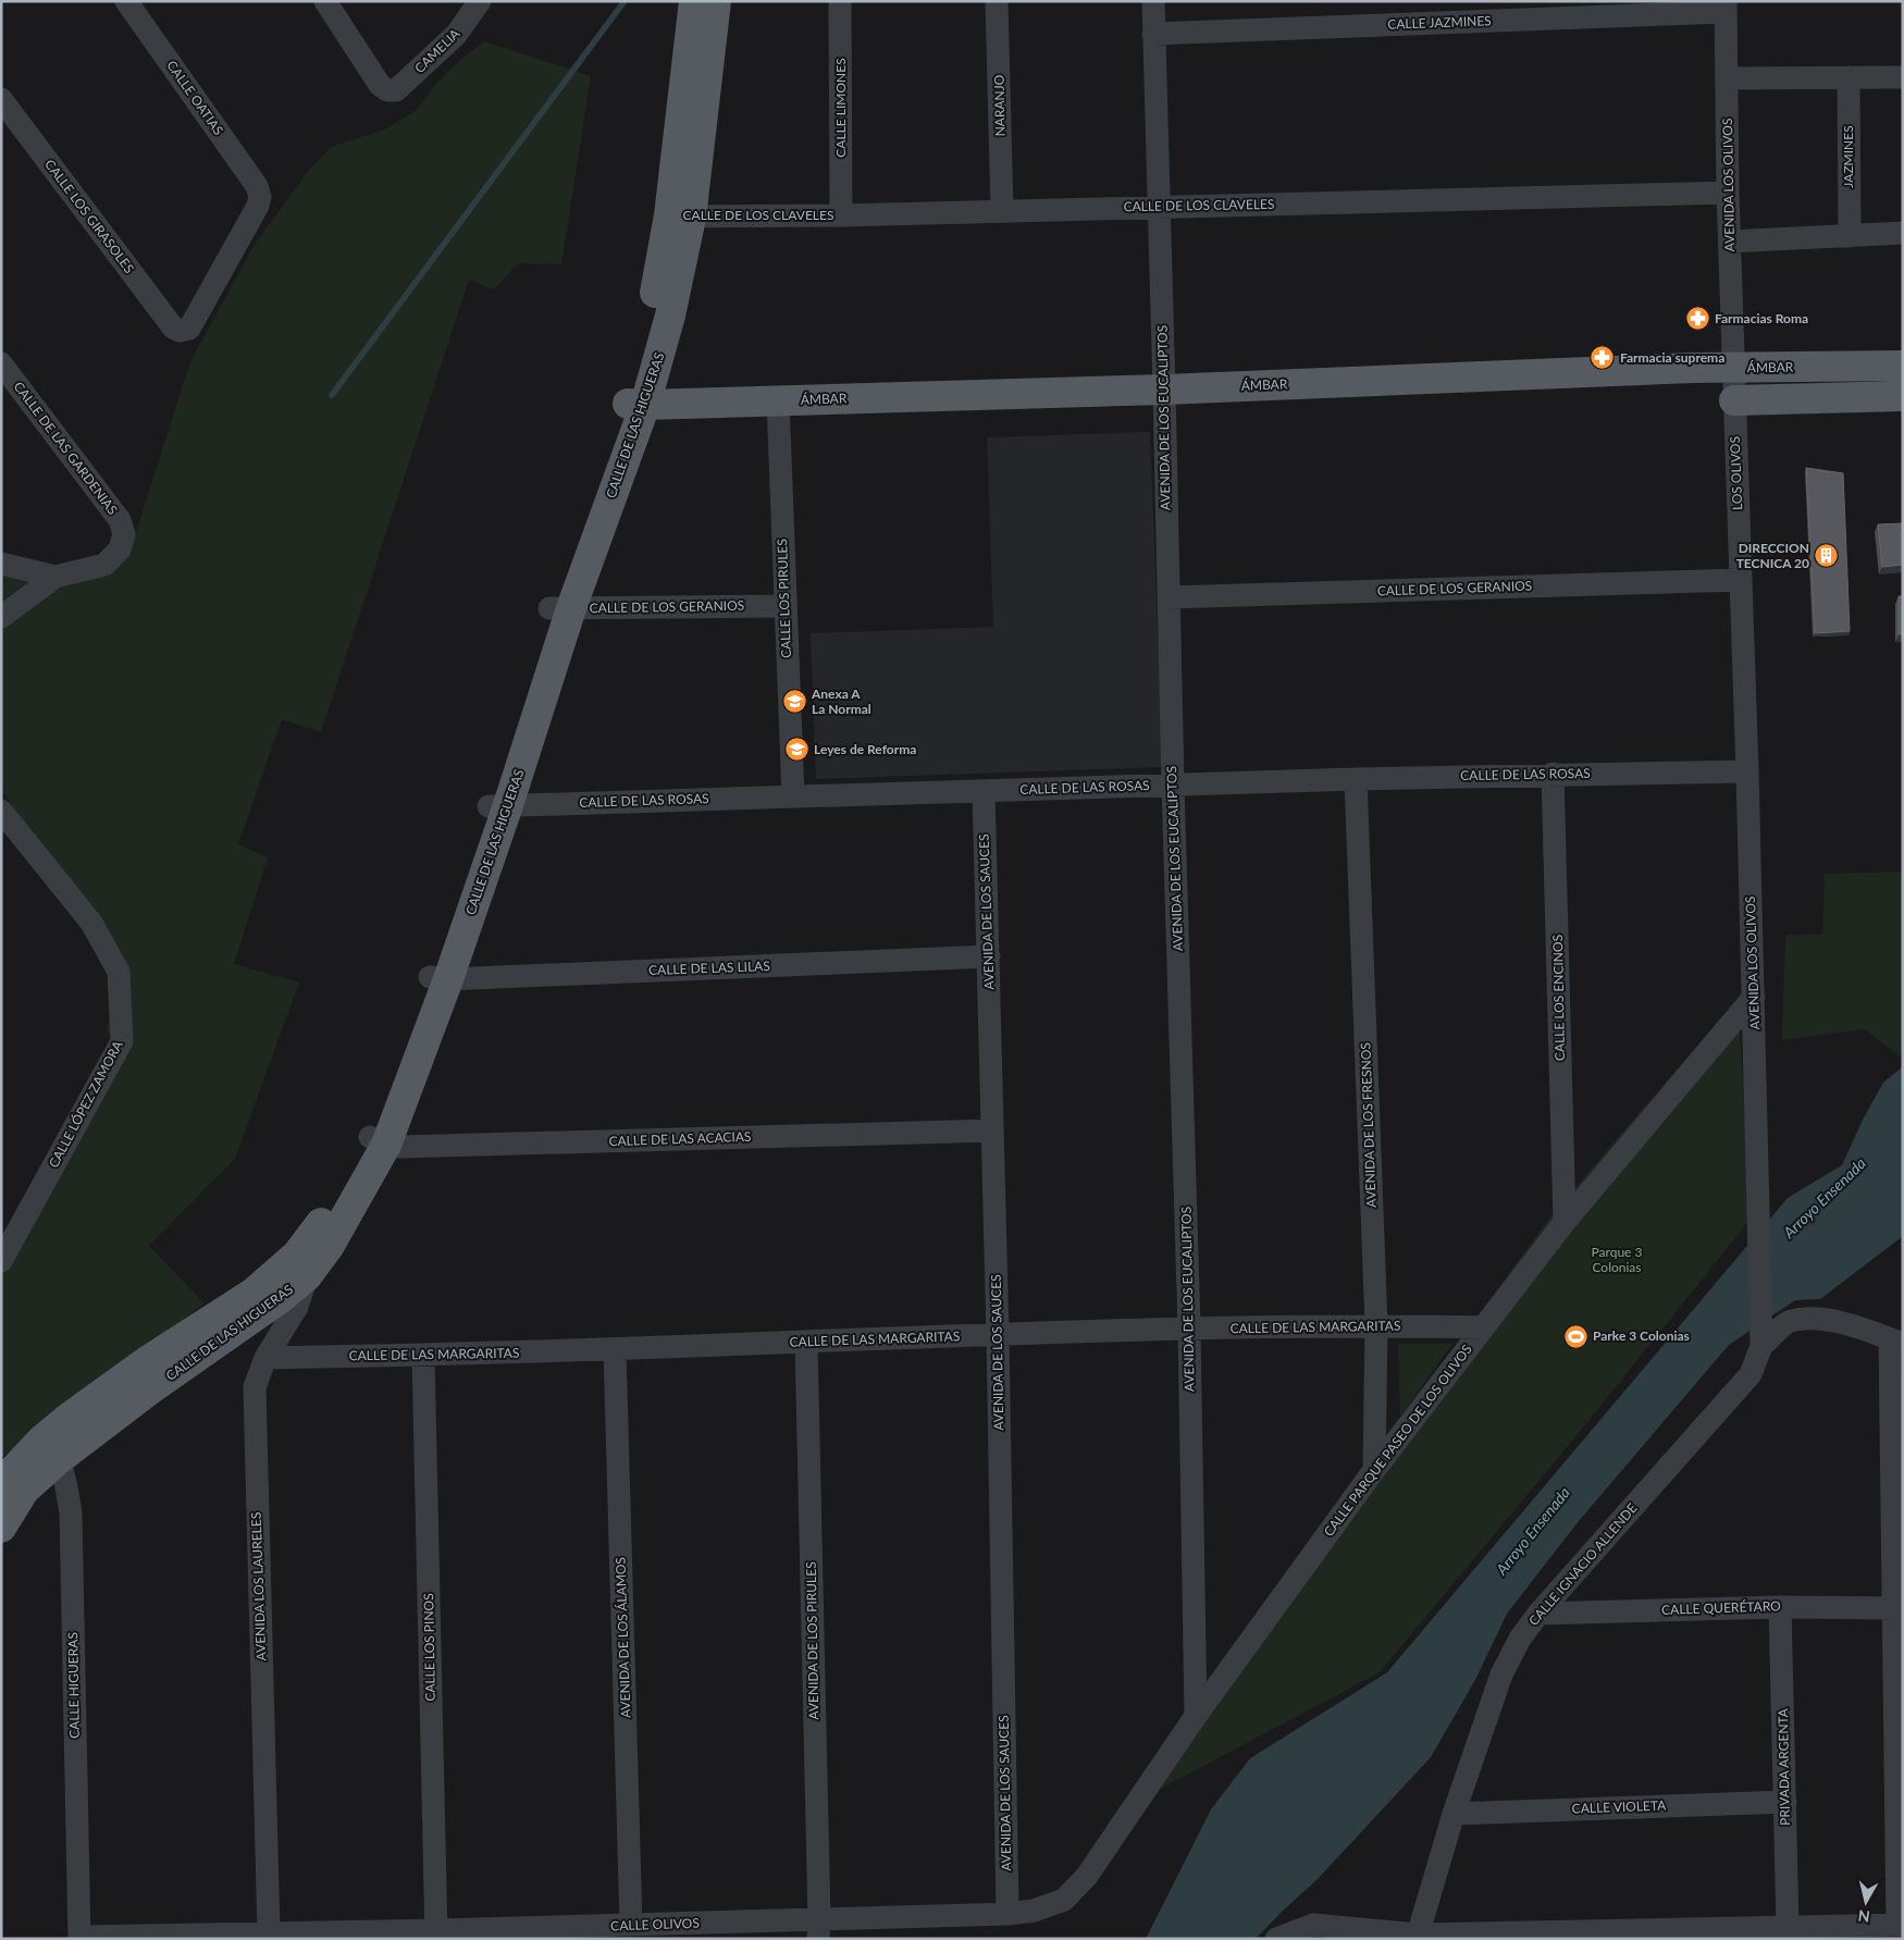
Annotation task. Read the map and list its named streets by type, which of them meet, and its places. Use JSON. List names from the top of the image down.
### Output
{
  "streets": {
    "main road": ["ÁMBAR", "CALLE DE LAS HIGUERAS"],
    "street": [
      "CALLE JAZMINES",
      "CAMELIA",
      "CALLE OATIAS",
      "NARANJO",
      "CALLE LIMONES",
      "JAZMINES",
      "AVENIDA LOS OLIVOS",
      "CALLE DE LOS CLAVELES",
      "CALLE LOS GIRASOLES",
      "AVENIDA DE LOS EUCALIPTOS",
      "CALLE DE LAS GARDENIAS",
      "LOS OLIVOS",
      "CALLE DE LOS GERANIOS",
      "CALLE LOS PIRULES",
      "CALLE DE LAS ROSAS",
      "AVENIDA DE LOS SAUCES",
      "CALLE DE LAS LILAS",
      "CALLE LOS ENCINOS",
      "CALLE LÓPEZ ZAMORA",
      "AVENIDA DE LOS FRESNOS",
      "CALLE DE LAS ACACIAS",
      "CALLE DE LAS MARGARITAS",
      "CALLE PARQUE PASEO DE LOS OLIVOS",
      "CALLE IGNACIO ALLENDE",
      "AVENIDA LOS LAURELES",
      "CALLE QUERÉTARO",
      "AVENIDA DE LOS ÁLAMOS",
      "AVENIDA DE LOS PIRULES",
      "CALLE LOS PINOS",
      "CALLE HIGUERAS",
      "PRIVADA ARGENTA",
      "CALLE VIOLETA",
      "CALLE OLIVOS"
    ]
  },
  "crossings": [
    ["CALLE JAZMINES", "AVENIDA LOS OLIVOS"],
    ["CALLE JAZMINES", "AVENIDA DE LOS EUCALIPTOS"],
    ["CALLE OATIAS", "CALLE LOS GIRASOLES"],
    ["NARANJO", "CALLE DE LOS CLAVELES"],
    ["CALLE LIMONES", "CALLE DE LOS CLAVELES"],
    ["AVENIDA LOS OLIVOS", "CALLE DE LOS CLAVELES"],
    ["AVENIDA LOS OLIVOS", "ÁMBAR"],
    ["AVENIDA LOS OLIVOS", "LOS OLIVOS"],
    ["AVENIDA LOS OLIVOS", "CALLE DE LOS GERANIOS"],
    ["AVENIDA LOS OLIVOS", "CALLE DE LAS ROSAS"],
    ["AVENIDA LOS OLIVOS", "CALLE PARQUE PASEO DE LOS OLIVOS"],
    ["AVENIDA LOS OLIVOS", "CALLE IGNACIO ALLENDE"],
    ["CALLE DE LOS CLAVELES", "AVENIDA DE LOS EUCALIPTOS"],
    ["CALLE DE LOS CLAVELES", "CALLE DE LAS HIGUERAS"],
    ["ÁMBAR", "AVENIDA DE LOS EUCALIPTOS"],
    ["ÁMBAR", "CALLE DE LAS HIGUERAS"],
    ["ÁMBAR", "LOS OLIVOS"],
    ["ÁMBAR", "CALLE LOS PIRULES"],
    ["AVENIDA DE LOS EUCALIPTOS", "CALLE DE LOS GERANIOS"],
    ["AVENIDA DE LOS EUCALIPTOS", "CALLE DE LAS ROSAS"],
    ["AVENIDA DE LOS EUCALIPTOS", "CALLE DE LAS MARGARITAS"],
    ["AVENIDA DE LOS EUCALIPTOS", "CALLE PARQUE PASEO DE LOS OLIVOS"],
    ["CALLE DE LAS HIGUERAS", "CALLE DE LOS GERANIOS"],
    ["CALLE DE LAS HIGUERAS", "CALLE DE LAS ROSAS"],
    ["CALLE DE LAS HIGUERAS", "CALLE DE LAS LILAS"],
    ["CALLE DE LAS HIGUERAS", "CALLE DE LAS ACACIAS"],
    ["CALLE DE LAS HIGUERAS", "AVENIDA LOS LAURELES"],
    ["CALLE DE LAS HIGUERAS", "CALLE HIGUERAS"],
    ["LOS OLIVOS", "CALLE DE LOS GERANIOS"],
    ["CALLE DE LOS GERANIOS", "CALLE LOS PIRULES"],
    ["CALLE LOS PIRULES", "CALLE DE LAS ROSAS"],
    ["CALLE DE LAS ROSAS", "AVENIDA DE LOS SAUCES"],
    ["CALLE DE LAS ROSAS", "CALLE LOS ENCINOS"],
    ["CALLE DE LAS ROSAS", "AVENIDA DE LOS FRESNOS"],
    ["AVENIDA DE LOS SAUCES", "CALLE DE LAS LILAS"],
    ["AVENIDA DE LOS SAUCES", "CALLE DE LAS ACACIAS"],
    ["AVENIDA DE LOS SAUCES", "CALLE DE LAS MARGARITAS"],
    ["AVENIDA DE LOS SAUCES", "CALLE OLIVOS"],
    ["CALLE LOS ENCINOS", "CALLE PARQUE PASEO DE LOS OLIVOS"],
    ["AVENIDA DE LOS FRESNOS", "CALLE DE LAS MARGARITAS"],
    ["AVENIDA DE LOS FRESNOS", "CALLE PARQUE PASEO DE LOS OLIVOS"],
    ["CALLE DE LAS MARGARITAS", "CALLE PARQUE PASEO DE LOS OLIVOS"],
    ["CALLE DE LAS MARGARITAS", "AVENIDA LOS LAURELES"],
    ["CALLE DE LAS MARGARITAS", "AVENIDA DE LOS ÁLAMOS"],
    ["CALLE DE LAS MARGARITAS", "AVENIDA DE LOS PIRULES"],
    ["CALLE DE LAS MARGARITAS", "CALLE LOS PINOS"],
    ["CALLE PARQUE PASEO DE LOS OLIVOS", "CALLE OLIVOS"],
    ["CALLE IGNACIO ALLENDE", "CALLE QUERÉTARO"],
    ["CALLE IGNACIO ALLENDE", "CALLE VIOLETA"],
    ["AVENIDA LOS LAURELES", "CALLE OLIVOS"],
    ["CALLE QUERÉTARO", "PRIVADA ARGENTA"],
    ["AVENIDA DE LOS ÁLAMOS", "CALLE OLIVOS"],
    ["AVENIDA DE LOS PIRULES", "CALLE OLIVOS"],
    ["CALLE LOS PINOS", "CALLE OLIVOS"],
    ["CALLE HIGUERAS", "CALLE OLIVOS"],
    ["PRIVADA ARGENTA", "CALLE VIOLETA"]
  ],
  "water": ["Arroyo Ensenada"],
  "parks": ["Parque 3 Colonias"],
  "places": {
    "pharmacy": ["Farmacias Roma", "Farmacia suprema"],
    "building": ["DIRECCION TECNICA 20"],
    "school or university": ["Anexa A La Normal", "Leyes de Reforma"],
    "sports": ["Parke 3 Colonias"]
  },
  "north": "bottom"
}
